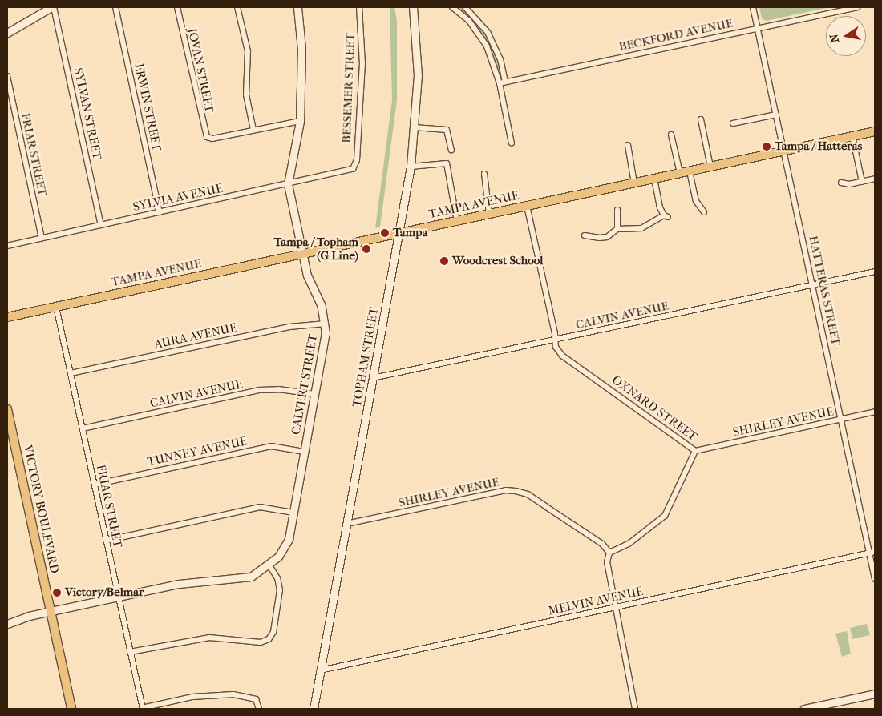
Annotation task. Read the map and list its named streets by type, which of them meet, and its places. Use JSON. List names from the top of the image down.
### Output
{
  "streets": {
    "main road": ["TAMPA AVENUE", "VICTORY BOULEVARD"],
    "street": [
      "BECKFORD AVENUE",
      "JOVAN STREET",
      "BESSEMER STREET",
      "ERWIN STREET",
      "SYLVAN STREET",
      "FRIAR STREET",
      "SYLVIA AVENUE",
      "HATTERAS STREET",
      "CALVIN AVENUE",
      "AURA AVENUE",
      "TOPHAM STREET",
      "CALVERT STREET",
      "OXNARD STREET",
      "SHIRLEY AVENUE",
      "TUNNEY AVENUE",
      "MELVIN AVENUE"
    ]
  },
  "crossings": [
    ["BECKFORD AVENUE", "HATTERAS STREET"],
    ["BESSEMER STREET", "SYLVIA AVENUE"],
    ["ERWIN STREET", "SYLVIA AVENUE"],
    ["SYLVAN STREET", "SYLVIA AVENUE"],
    ["FRIAR STREET", "SYLVIA AVENUE"],
    ["FRIAR STREET", "TAMPA AVENUE"],
    ["FRIAR STREET", "CALVIN AVENUE"],
    ["FRIAR STREET", "AURA AVENUE"],
    ["FRIAR STREET", "TUNNEY AVENUE"],
    ["SYLVIA AVENUE", "CALVERT STREET"],
    ["TAMPA AVENUE", "HATTERAS STREET"],
    ["TAMPA AVENUE", "TOPHAM STREET"],
    ["TAMPA AVENUE", "CALVERT STREET"],
    ["TAMPA AVENUE", "OXNARD STREET"],
    ["HATTERAS STREET", "CALVIN AVENUE"],
    ["HATTERAS STREET", "SHIRLEY AVENUE"],
    ["HATTERAS STREET", "MELVIN AVENUE"],
    ["CALVIN AVENUE", "TOPHAM STREET"],
    ["CALVIN AVENUE", "CALVERT STREET"],
    ["CALVIN AVENUE", "OXNARD STREET"],
    ["AURA AVENUE", "CALVERT STREET"],
    ["TOPHAM STREET", "SHIRLEY AVENUE"],
    ["TOPHAM STREET", "MELVIN AVENUE"],
    ["CALVERT STREET", "TUNNEY AVENUE"],
    ["OXNARD STREET", "SHIRLEY AVENUE"]
  ],
  "places": [
    "Tampa / Hatteras",
    "Tampa",
    "Tampa / Topham (G Line)",
    "Woodcrest School",
    "Victory/Belmar"
  ],
  "north": "left"
}
